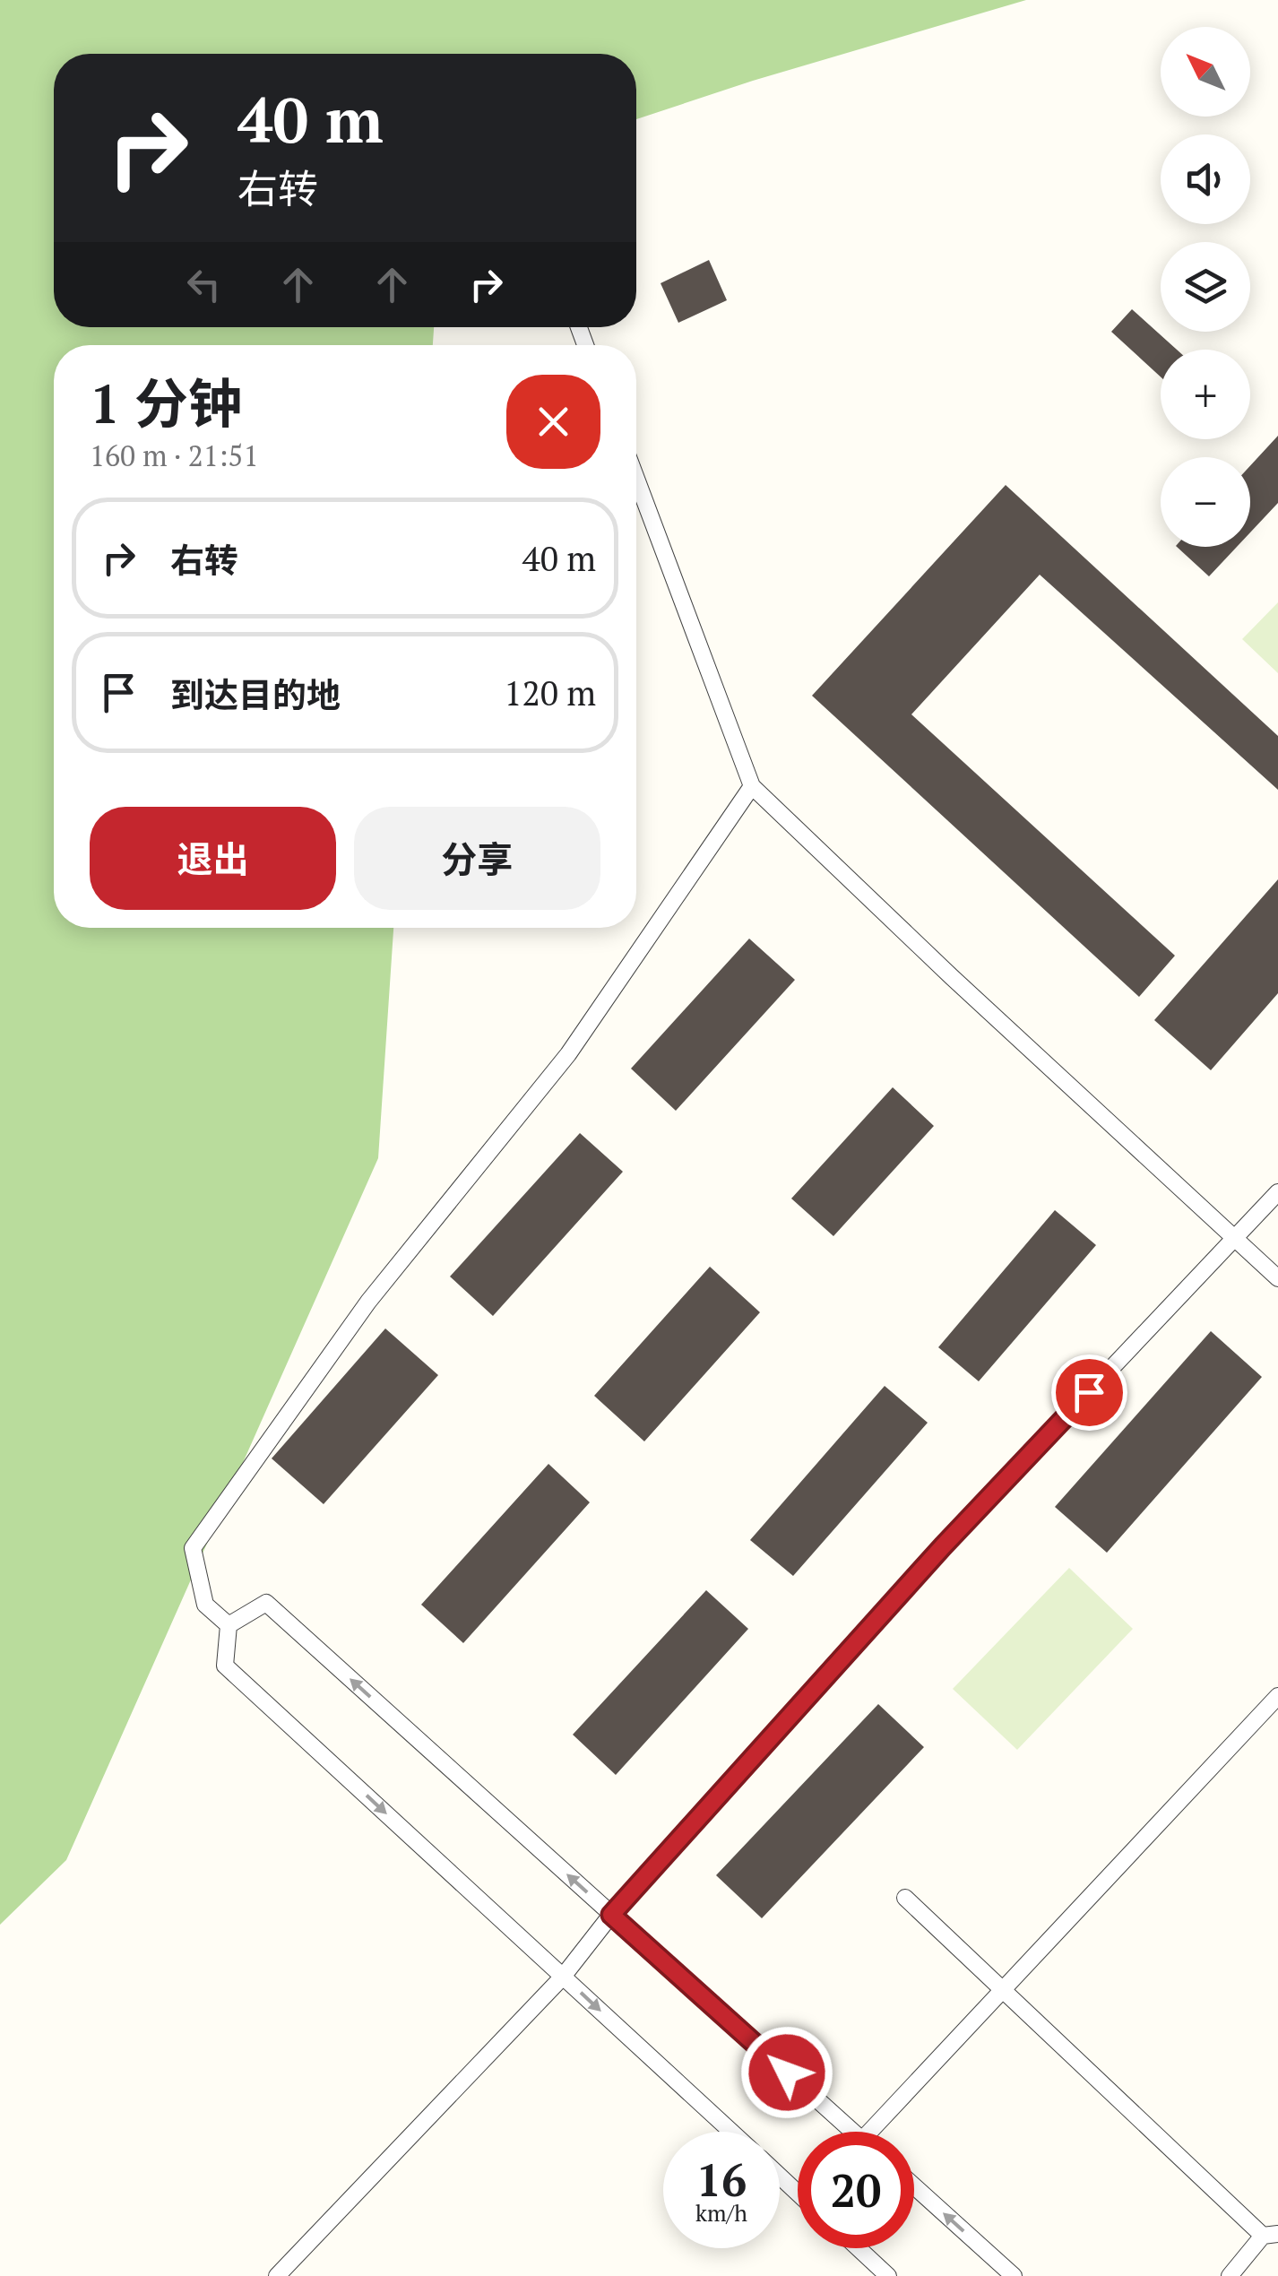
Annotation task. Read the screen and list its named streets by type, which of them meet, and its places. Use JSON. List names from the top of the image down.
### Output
{
  "north": "top left",
  "page": {
    "map_buttons": ["+", "−"],
    "turn": ["40 m", "右转"],
    "heading": ["1 分钟", "160 m · 21:51"],
    "list": [
      {
        "name": "右转",
        "value": "40 m"
      },
      {
        "name": "到达目的地",
        "value": "120 m"
      }
    ],
    "buttons": ["退出", "分享"],
    "speed": "16 km/h",
    "limit": "20"
  }
}
